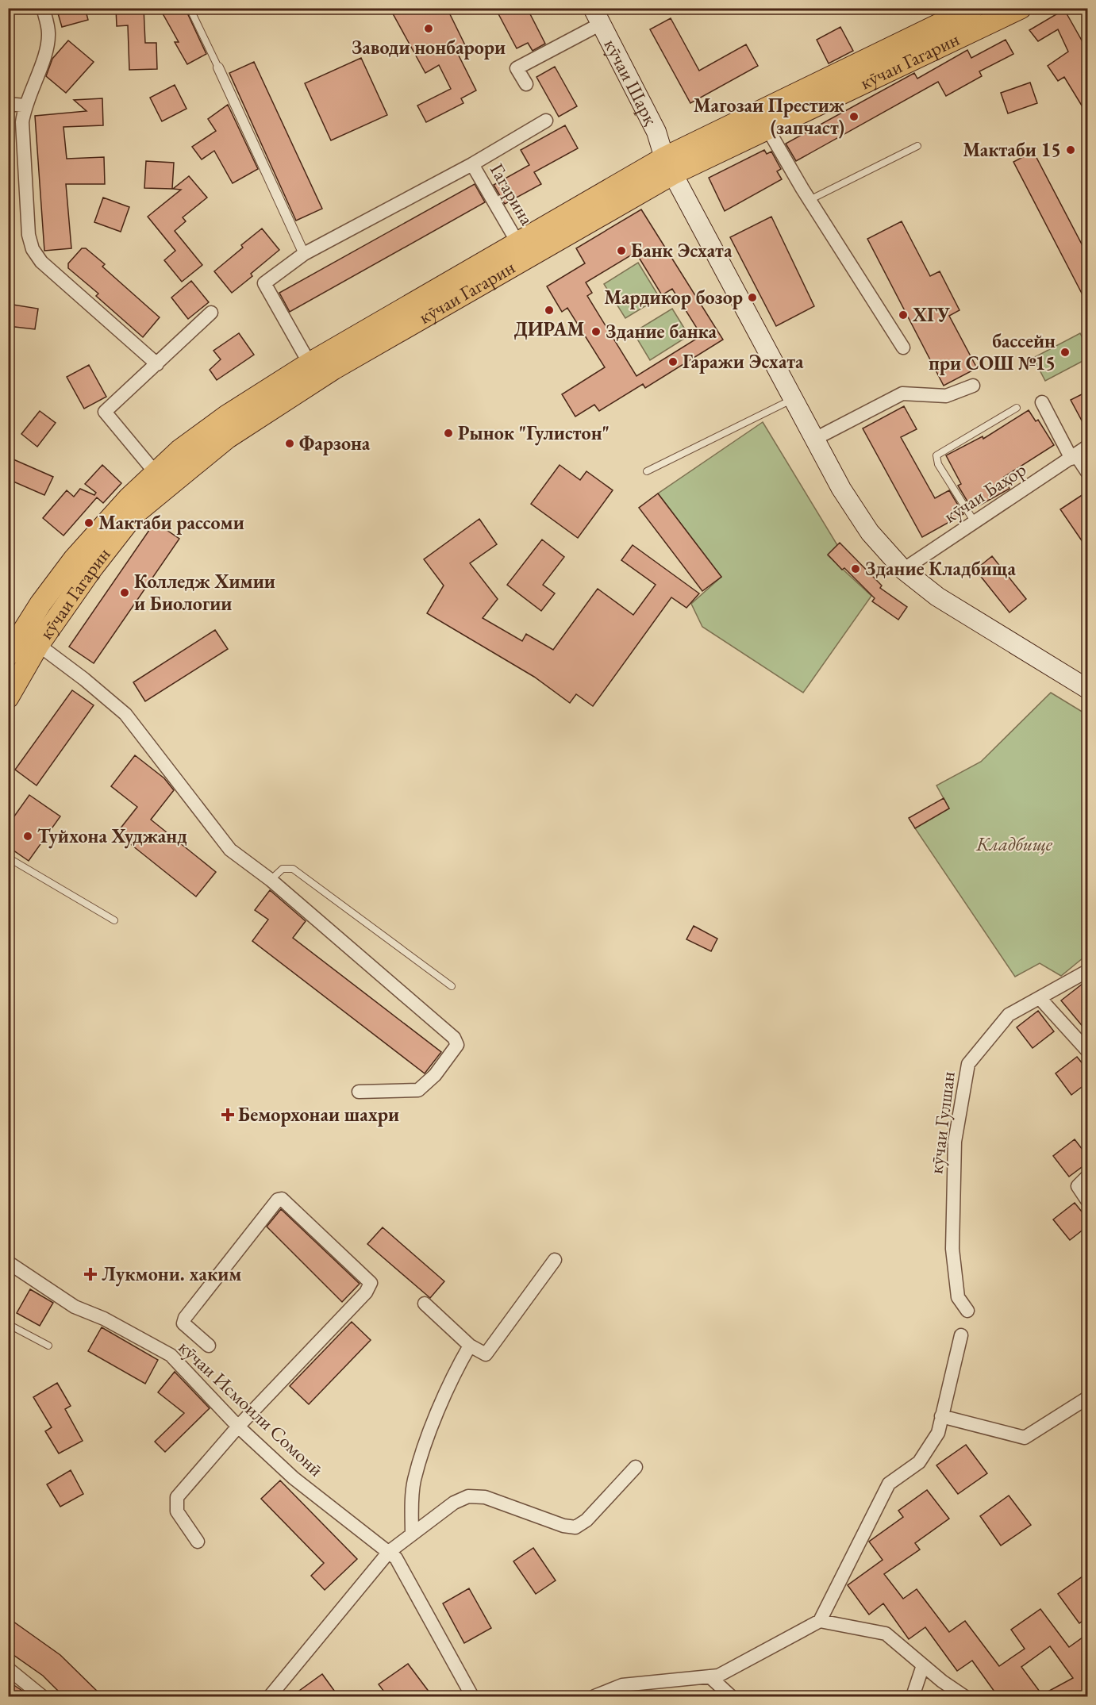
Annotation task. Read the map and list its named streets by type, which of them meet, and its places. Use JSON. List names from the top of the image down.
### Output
{
  "streets": {
    "highway": ["кӯчаи Гагарин"],
    "main road": ["кӯчаи Шарқ"],
    "street": [
      "Гагарина",
      "кӯчаи Баҳор",
      "кӯчаи Гулшан",
      "кӯчаи Исмоили Сомонӣ"
    ]
  },
  "crossings": [
    ["кӯчаи Гагарин", "кӯчаи Шарқ"],
    ["кӯчаи Гагарин", "Гагарина"],
    ["кӯчаи Шарқ", "кӯчаи Баҳор"]
  ],
  "parks": ["Кладбище"],
  "places": {
    "other": [
      "Заводи нонбарори",
      "Магозаи Престиж (запчаст)",
      "Мактаби 15",
      "Банк Эсхата",
      "Мардикор бозор",
      "ДИРАМ",
      "ХГУ",
      "Здание банка",
      "бассейн при СОШ №15",
      "Гаражи Эсхата",
      "Рынок \"Гулистон\"",
      "Фарзона",
      "Мактаби рассоми",
      "Здание Кладбища",
      "Колледж Химии и Биологии",
      "Туйхона Худжанд"
    ],
    "health": ["Беморхонаи шахри", "Лукмони. хаким"]
  }
}
